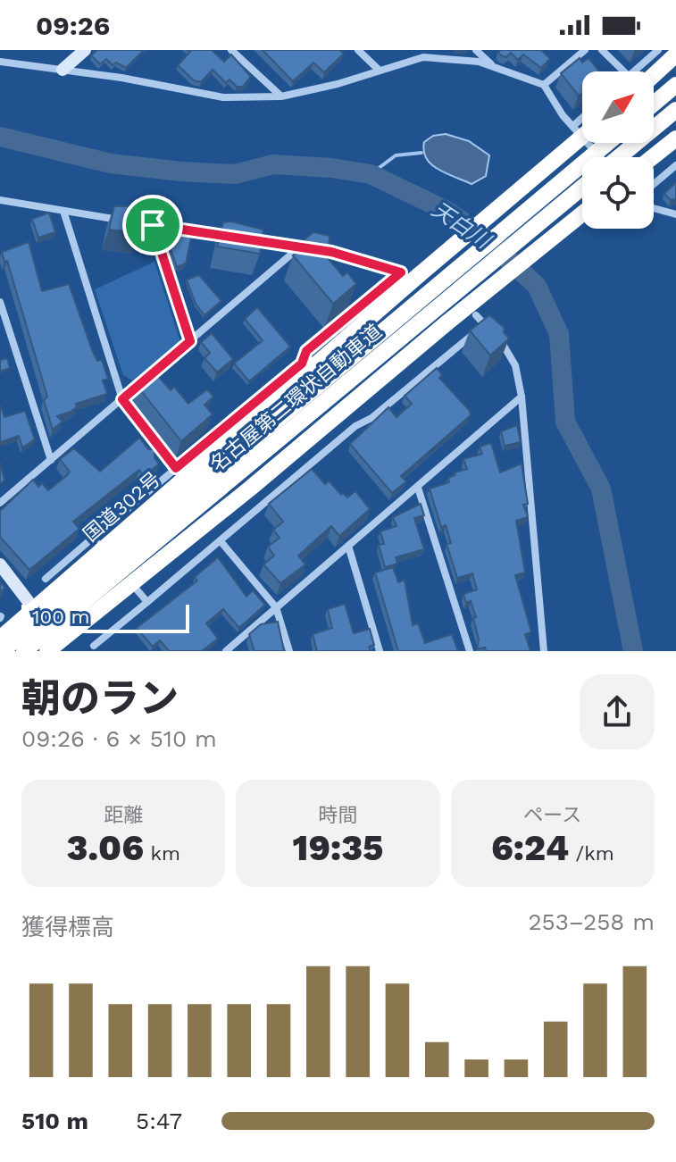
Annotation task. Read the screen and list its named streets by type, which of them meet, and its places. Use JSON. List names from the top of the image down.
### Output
{
  "streets": {
    "highway": ["名古屋第二環状自動車道", "国道302号"]
  },
  "water": ["天白川"],
  "scale_bar": "100 m",
  "north": "top right",
  "page": {
    "status": "09:26",
    "scale": "100 m",
    "heading": ["朝のラン", "09:26 · 6 × 510 m"],
    "stats": [
      ["距離", "3.06 km"],
      ["時間", "19:35"],
      ["ペース", "6:24 /km"]
    ],
    "chart": ["獲得標高", "253–258 m"],
    "list": [
      {
        "name": "510 m",
        "note": "5:47"
      }
    ]
  }
}
